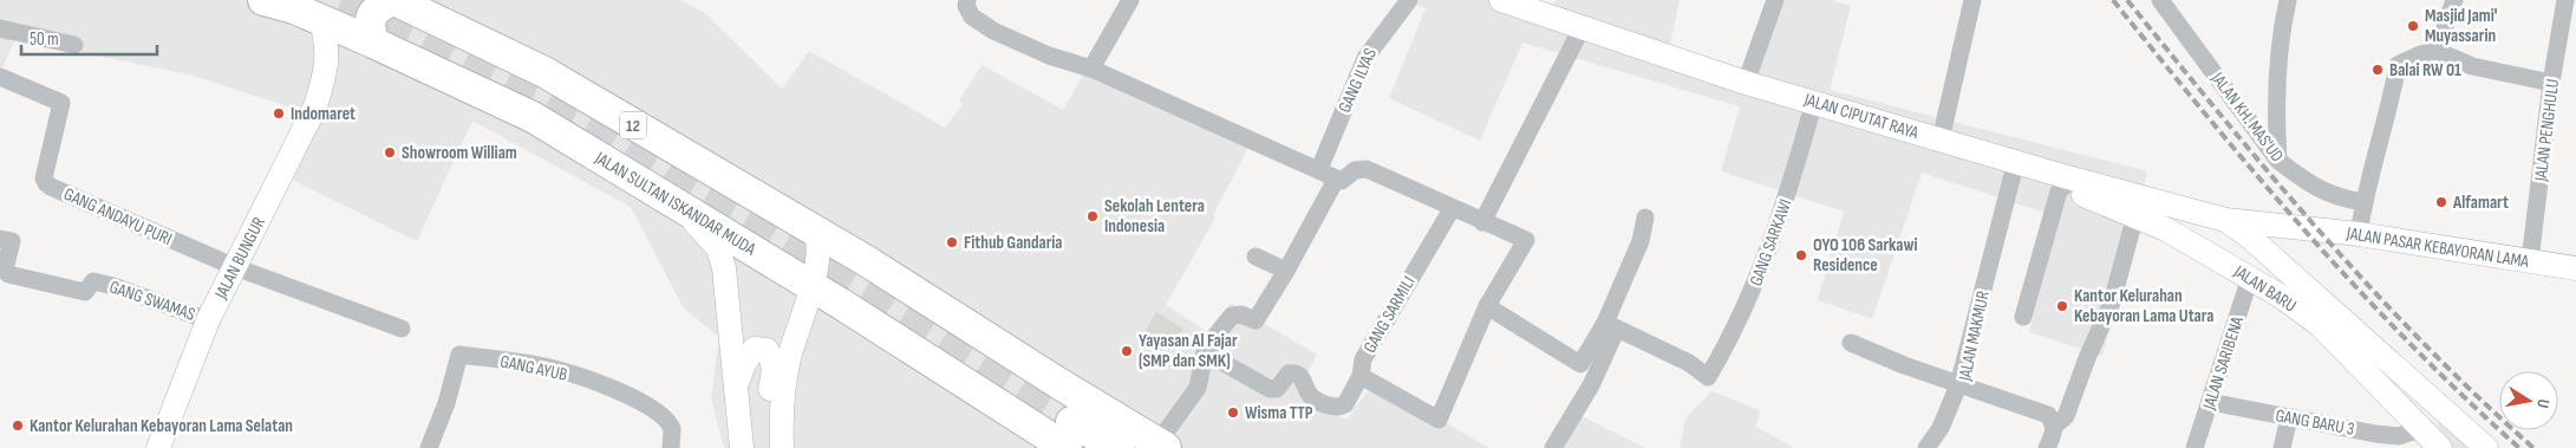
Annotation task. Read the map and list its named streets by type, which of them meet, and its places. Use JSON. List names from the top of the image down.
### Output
{
  "streets": {
    "highway": ["12", "JALAN SULTAN ISKANDAR MUDA"],
    "main road": [
      "JALAN CIPUTAT RAYA",
      "JALAN PASAR KEBAYORAN LAMA",
      "JALAN BUNGUR",
      "JALAN BARU"
    ],
    "street": [
      "GANG ILYAS",
      "JALAN KH. MAS'UD",
      "JALAN PENGHULU",
      "GANG ANDAYU PURI",
      "GANG SARKAWI",
      "GANG SWAMAS",
      "GANG SARMILI",
      "JALAN MAKMUR",
      "JALAN SARIBENA",
      "GANG AYUB",
      "GANG BARU 3"
    ]
  },
  "crossings": [
    ["JALAN CIPUTAT RAYA", "GANG SARKAWI"],
    ["JALAN CIPUTAT RAYA", "JALAN PASAR KEBAYORAN LAMA"],
    ["JALAN CIPUTAT RAYA", "JALAN BARU"],
    ["JALAN CIPUTAT RAYA", "JALAN MAKMUR"],
    ["JALAN PENGHULU", "JALAN PASAR KEBAYORAN LAMA"],
    ["JALAN SULTAN ISKANDAR MUDA", "JALAN BUNGUR"],
    ["GANG ANDAYU PURI", "JALAN BUNGUR"],
    ["JALAN PASAR KEBAYORAN LAMA", "JALAN BARU"],
    ["JALAN BUNGUR", "GANG SWAMAS"],
    ["JALAN BARU", "JALAN SARIBENA"],
    ["JALAN BARU", "GANG BARU 3"],
    ["JALAN SARIBENA", "GANG BARU 3"]
  ],
  "places": [
    "Masjid Jami' Muyassarin",
    "Balai RW 01",
    "Indomaret",
    "Showroom William",
    "Alfamart",
    "Sekolah Lentera Indonesia",
    "Fithub Gandaria",
    "OYO 106 Sarkawi Residence",
    "Kantor Kelurahan Kebayoran Lama Utara",
    "Yayasan Al Fajar (SMP dan SMK)",
    "Wisma TTP",
    "Kantor Kelurahan Kebayoran Lama Selatan"
  ],
  "scale_bar": "50 m",
  "north": "right"
}
